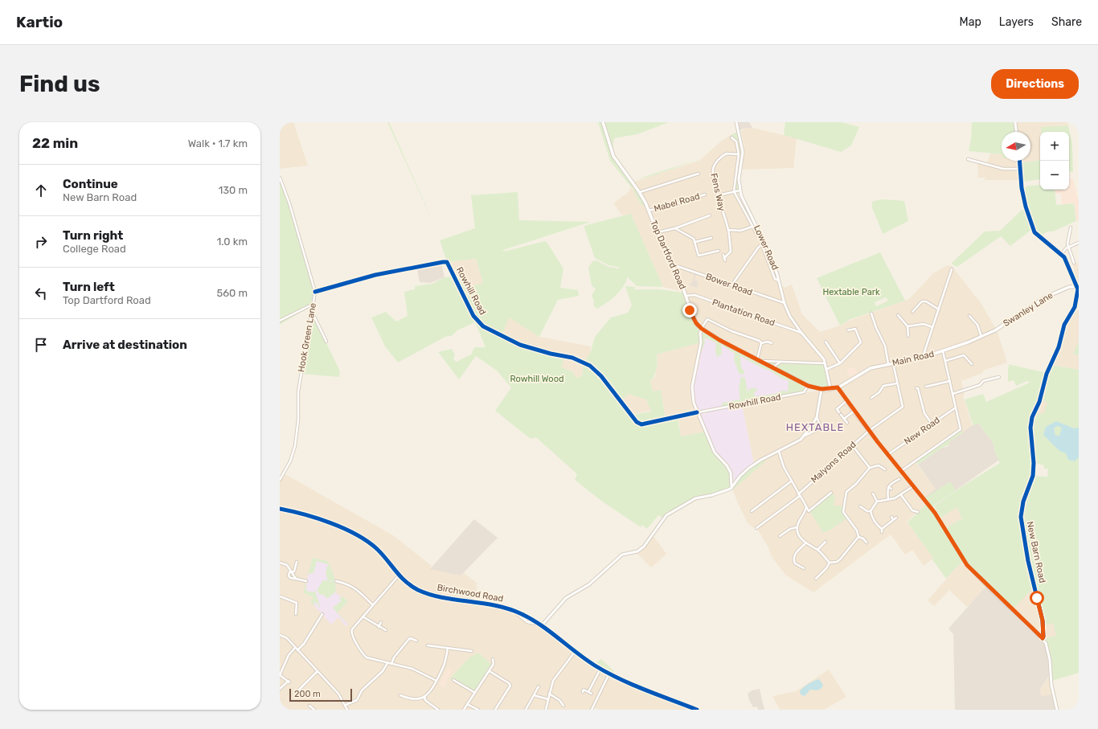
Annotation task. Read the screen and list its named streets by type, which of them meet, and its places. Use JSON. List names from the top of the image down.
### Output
{
  "streets": {
    "main road": ["Top Dartford Road", "Swanley Lane", "Main Road"],
    "street": [
      "Fens Way",
      "Mabel Road",
      "Lower Road",
      "Bower Road",
      "Rowhill Road",
      "Plantation Road",
      "Hook Green Lane",
      "New Road",
      "Malyons Road",
      "New Barn Road",
      "Birchwood Road"
    ]
  },
  "crossings": [
    ["Mabel Road", "Top Dartford Road"],
    ["Lower Road", "Top Dartford Road"],
    ["Lower Road", "Bower Road"],
    ["Lower Road", "Plantation Road"],
    ["Lower Road", "Main Road"],
    ["Top Dartford Road", "Bower Road"],
    ["Top Dartford Road", "Rowhill Road"],
    ["Top Dartford Road", "Plantation Road"],
    ["Top Dartford Road", "Main Road"],
    ["Rowhill Road", "Hook Green Lane"],
    ["Swanley Lane", "Main Road"],
    ["Swanley Lane", "New Barn Road"]
  ],
  "districts": ["HEXTABLE"],
  "parks": ["Hextable Park", "Rowhill Wood"],
  "scale_bar": "200 m",
  "north": "left",
  "page": {
    "header": "Kartio",
    "nav": ["Map", "Layers", "Share"],
    "buttons": "Directions",
    "title": "Find us",
    "heading": ["22 min", "Walk · 1.7 km"],
    "map_buttons": ["+", "−"],
    "list": [
      ["Continue", "New Barn Road", "130 m"],
      ["Turn right", "College Road", "1.0 km"],
      ["Turn left", "Top Dartford Road", "560 m"],
      "Arrive at destination"
    ],
    "scale": "200 m"
  }
}
